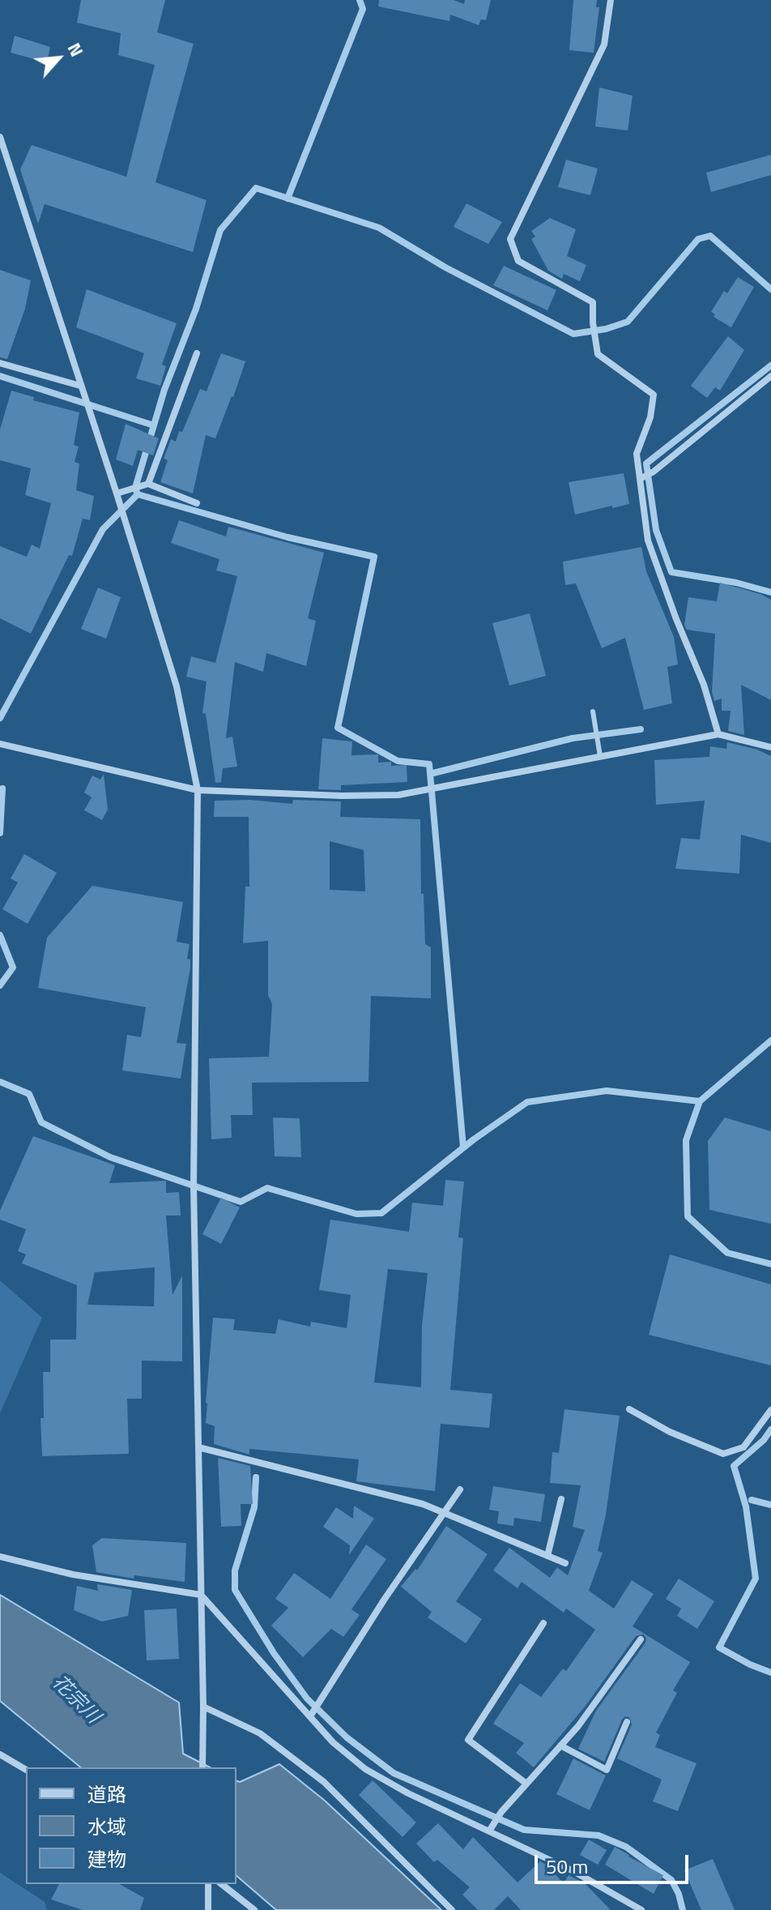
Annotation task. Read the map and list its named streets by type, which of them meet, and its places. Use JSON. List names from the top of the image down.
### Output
{
  "water": ["花宗川"],
  "legend": ["道路", "水域", "建物"],
  "scale_bar": "50 m",
  "north": "top right"
}
